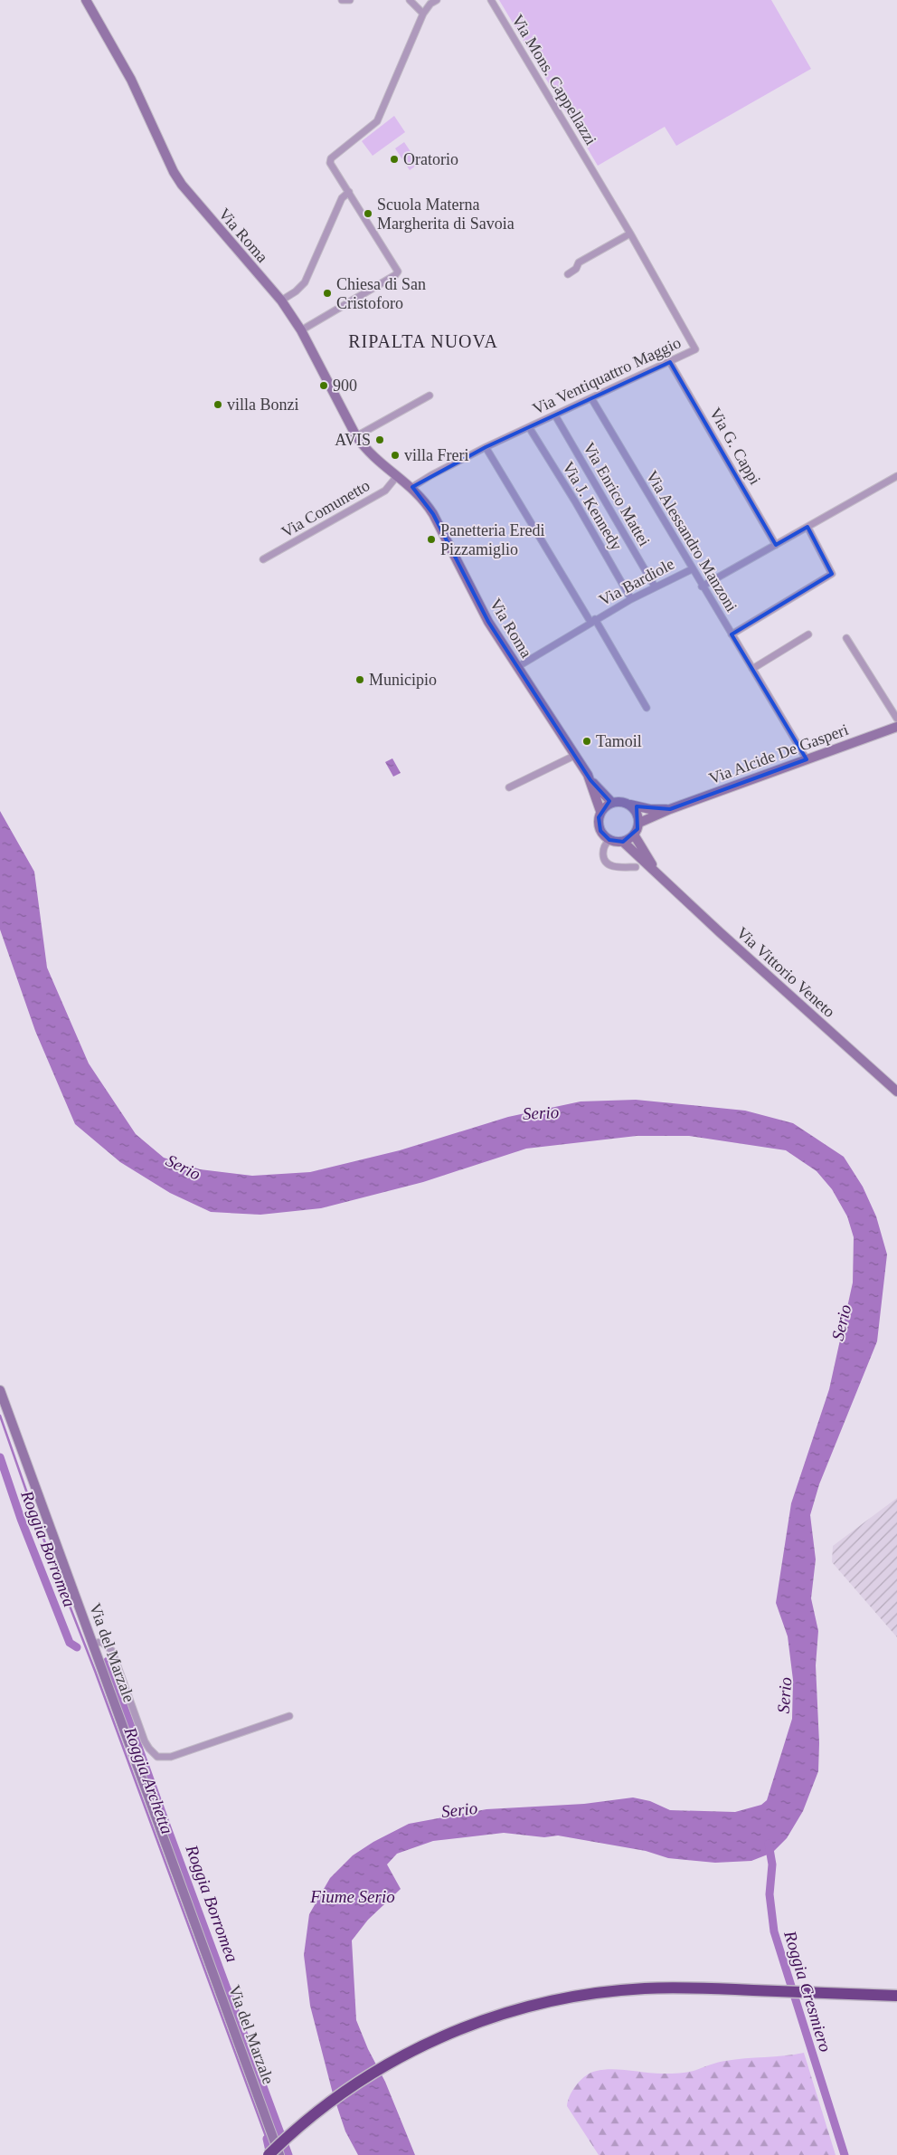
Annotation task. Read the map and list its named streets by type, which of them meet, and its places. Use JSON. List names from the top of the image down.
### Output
{
  "streets": {
    "main road": [
      "Via Roma",
      "Via Alcide De Gasperi",
      "Via Vittorio Veneto",
      "Via del Marzale"
    ],
    "street": [
      "Via Mons. Cappellazzi",
      "Via Ventiquattro Maggio",
      "Via G. Cappi",
      "Via Enrico Mattei",
      "Via J. Kennedy",
      "Via Comunetto",
      "Via Alessandro Manzoni",
      "Via Bardiole"
    ]
  },
  "crossings": [
    ["Via Mons. Cappellazzi", "Via Ventiquattro Maggio"],
    ["Via Roma", "Via Ventiquattro Maggio"],
    ["Via Roma", "Via Comunetto"],
    ["Via Roma", "Via Bardiole"],
    ["Via Ventiquattro Maggio", "Via G. Cappi"],
    ["Via Ventiquattro Maggio", "Via Enrico Mattei"],
    ["Via Ventiquattro Maggio", "Via J. Kennedy"],
    ["Via Ventiquattro Maggio", "Via Alessandro Manzoni"],
    ["Via Enrico Mattei", "Via Bardiole"],
    ["Via J. Kennedy", "Via Bardiole"],
    ["Via Alessandro Manzoni", "Via Bardiole"],
    ["Via Alessandro Manzoni", "Via Alcide De Gasperi"]
  ],
  "districts": ["RIPALTA NUOVA"],
  "water": [
    "Serio",
    "Roggia Borromea",
    "Roggia Archetta",
    "Fiume Serio",
    "Roggia Cresmiero"
  ],
  "places": [
    "Oratorio",
    "Scuola Materna Margherita di Savoia",
    "Chiesa di San Cristoforo",
    "900",
    "villa Bonzi",
    "AVIS",
    "villa Freri",
    "Panetteria Eredi Pizzamiglio",
    "Municipio",
    "Tamoil"
  ]
}
